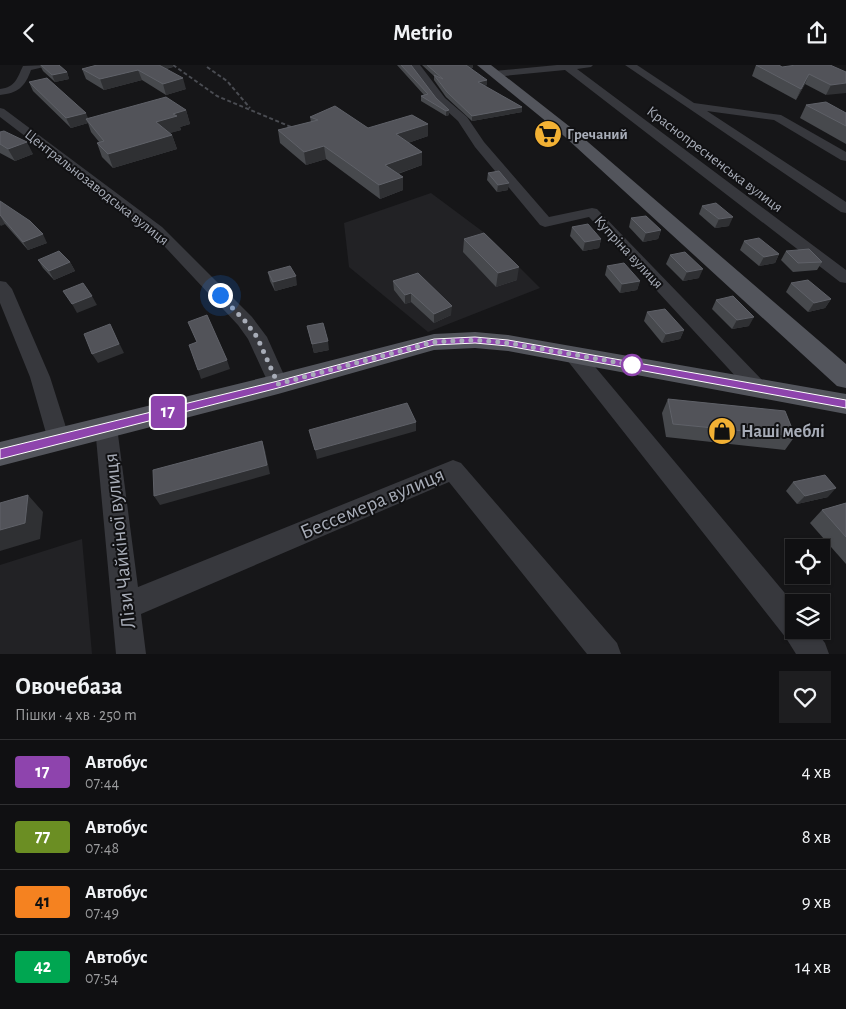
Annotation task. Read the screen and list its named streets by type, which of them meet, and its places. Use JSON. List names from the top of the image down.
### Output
{
  "streets": {
    "street": [
      "Краснопресненська вулиця",
      "Центральнозаводська вулиця",
      "Купріна вулиця",
      "Бессемера вулиця",
      "Лізи Чайкіної вулиця"
    ]
  },
  "crossings": [
    ["Бессемера вулиця", "Лізи Чайкіної вулиця"]
  ],
  "places": {
    "supermarket": ["Гречаний"],
    "shop": ["Наші меблі"]
  },
  "lines": ["bus line 17"],
  "page": {
    "header": "Metrio",
    "on_map": "17",
    "heading": ["Овочебаза", "Пішки · 4 хв · 250 m"],
    "list": [
      {
        "mark": "17",
        "name": "Автобус",
        "note": "07:44",
        "value": "4 хв"
      },
      {
        "mark": "77",
        "name": "Автобус",
        "note": "07:48",
        "value": "8 хв"
      },
      {
        "mark": "41",
        "name": "Автобус",
        "note": "07:49",
        "value": "9 хв"
      },
      {
        "mark": "42",
        "name": "Автобус",
        "note": "07:54",
        "value": "14 хв"
      }
    ]
  }
}
